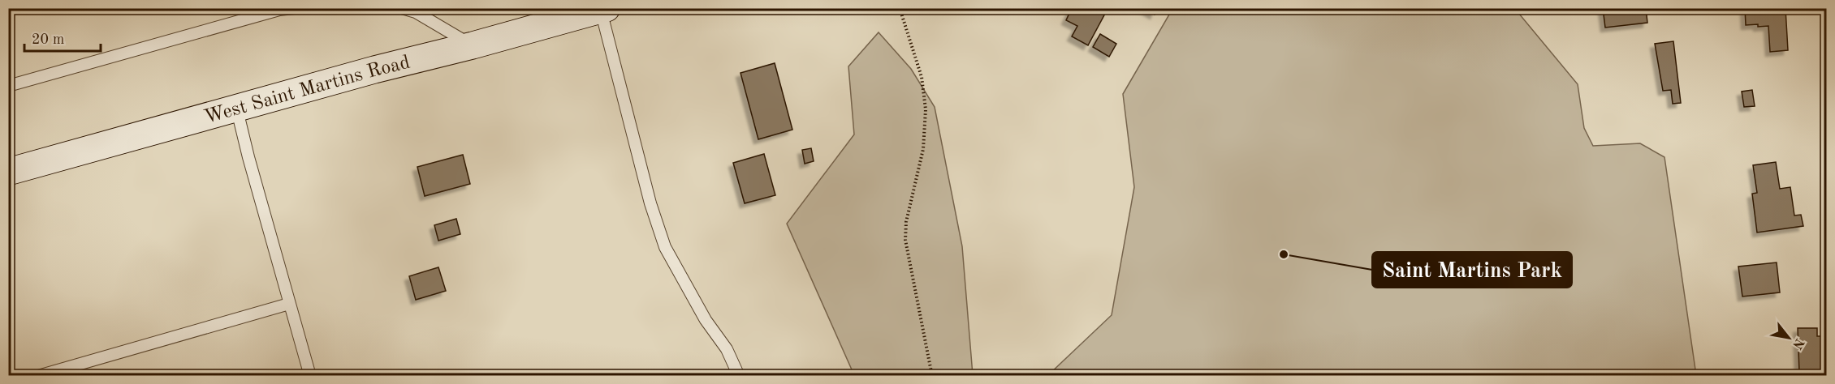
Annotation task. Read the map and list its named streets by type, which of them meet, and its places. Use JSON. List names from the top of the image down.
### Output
{
  "streets": {
    "street": ["West Saint Martins Road"]
  },
  "places": ["Saint Martins Park"],
  "scale_bar": "20 m",
  "north": "bottom right"
}
